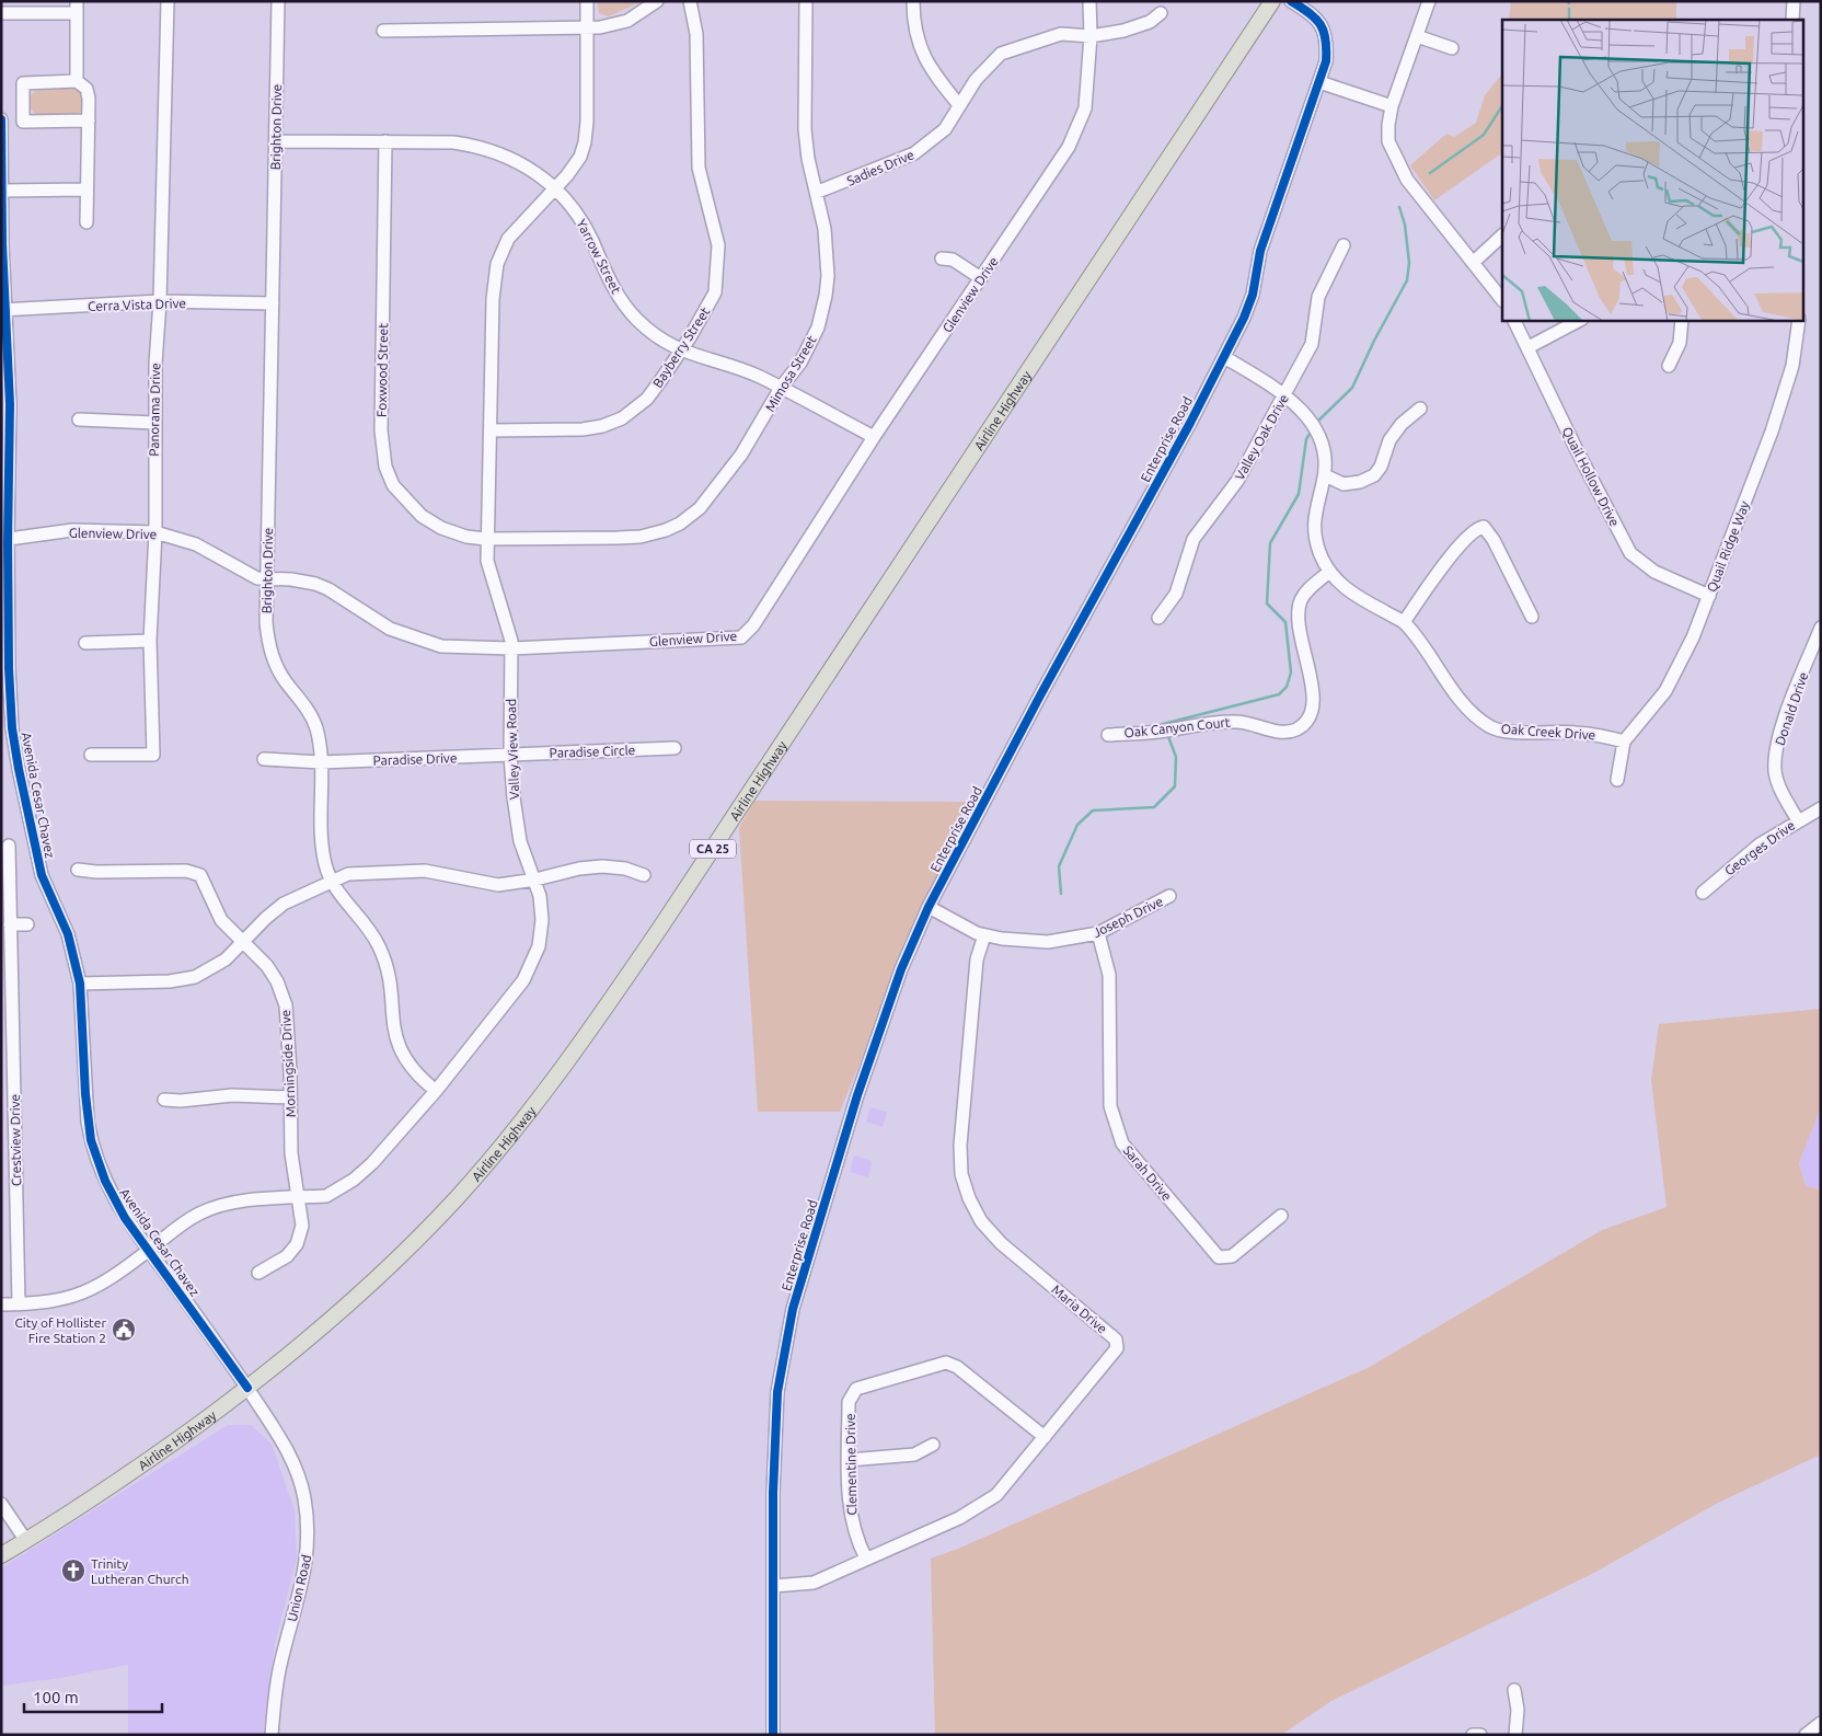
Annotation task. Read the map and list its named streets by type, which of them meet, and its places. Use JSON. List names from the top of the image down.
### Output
{
  "streets": {
    "main road": ["Airline Highway", "CA 25"],
    "street": [
      "Brighton Drive",
      "Sadies Drive",
      "Yarrow Street",
      "Glenview Drive",
      "Cerra Vista Drive",
      "Bayberry Street",
      "Foxwood Street",
      "Mimosa Street",
      "Panorama Drive",
      "Valley Oak Drive",
      "Enterprise Road",
      "Quail Hollow Drive",
      "Quail Ridge Way",
      "Donald Drive",
      "Oak Canyon Court",
      "Oak Creek Drive",
      "Valley View Road",
      "Paradise Circle",
      "Paradise Drive",
      "Avenida Cesar Chavez",
      "Georges Drive",
      "Joseph Drive",
      "Morningside Drive",
      "Crestview Drive",
      "Sarah Drive",
      "Maria Drive",
      "Clementine Drive",
      "Union Road"
    ]
  },
  "crossings": [
    ["Brighton Drive", "Yarrow Street"],
    ["Brighton Drive", "Glenview Drive"],
    ["Brighton Drive", "Cerra Vista Drive"],
    ["Brighton Drive", "Valley View Road"],
    ["Brighton Drive", "Paradise Drive"],
    ["Sadies Drive", "Glenview Drive"],
    ["Sadies Drive", "Mimosa Street"],
    ["Yarrow Street", "Glenview Drive"],
    ["Yarrow Street", "Bayberry Street"],
    ["Yarrow Street", "Foxwood Street"],
    ["Yarrow Street", "Mimosa Street"],
    ["Yarrow Street", "Valley View Road"],
    ["Glenview Drive", "Panorama Drive"],
    ["Glenview Drive", "Valley View Road"],
    ["Glenview Drive", "Avenida Cesar Chavez"],
    ["Cerra Vista Drive", "Panorama Drive"],
    ["Cerra Vista Drive", "Avenida Cesar Chavez"],
    ["Bayberry Street", "Valley View Road"],
    ["Foxwood Street", "Mimosa Street"],
    ["Foxwood Street", "Valley View Road"],
    ["Mimosa Street", "Valley View Road"],
    ["Airline Highway", "Avenida Cesar Chavez"],
    ["Airline Highway", "Union Road"],
    ["Valley Oak Drive", "Oak Creek Drive"],
    ["Enterprise Road", "Oak Creek Drive"],
    ["Enterprise Road", "Joseph Drive"],
    ["Enterprise Road", "Maria Drive"],
    ["Quail Hollow Drive", "Quail Ridge Way"],
    ["Quail Ridge Way", "Oak Creek Drive"],
    ["Donald Drive", "Georges Drive"],
    ["Oak Canyon Court", "Oak Creek Drive"],
    ["Valley View Road", "Paradise Circle"],
    ["Valley View Road", "Paradise Drive"],
    ["Valley View Road", "Avenida Cesar Chavez"],
    ["Valley View Road", "Morningside Drive"],
    ["Valley View Road", "Crestview Drive"],
    ["Paradise Circle", "Paradise Drive"],
    ["Avenida Cesar Chavez", "Union Road"],
    ["Joseph Drive", "Sarah Drive"],
    ["Joseph Drive", "Maria Drive"],
    ["Maria Drive", "Clementine Drive"]
  ],
  "places": {
    "public building": ["City of Hollister Fire Station 2"],
    "church": ["Trinity Lutheran Church"]
  },
  "scale_bar": "100 m"
}
